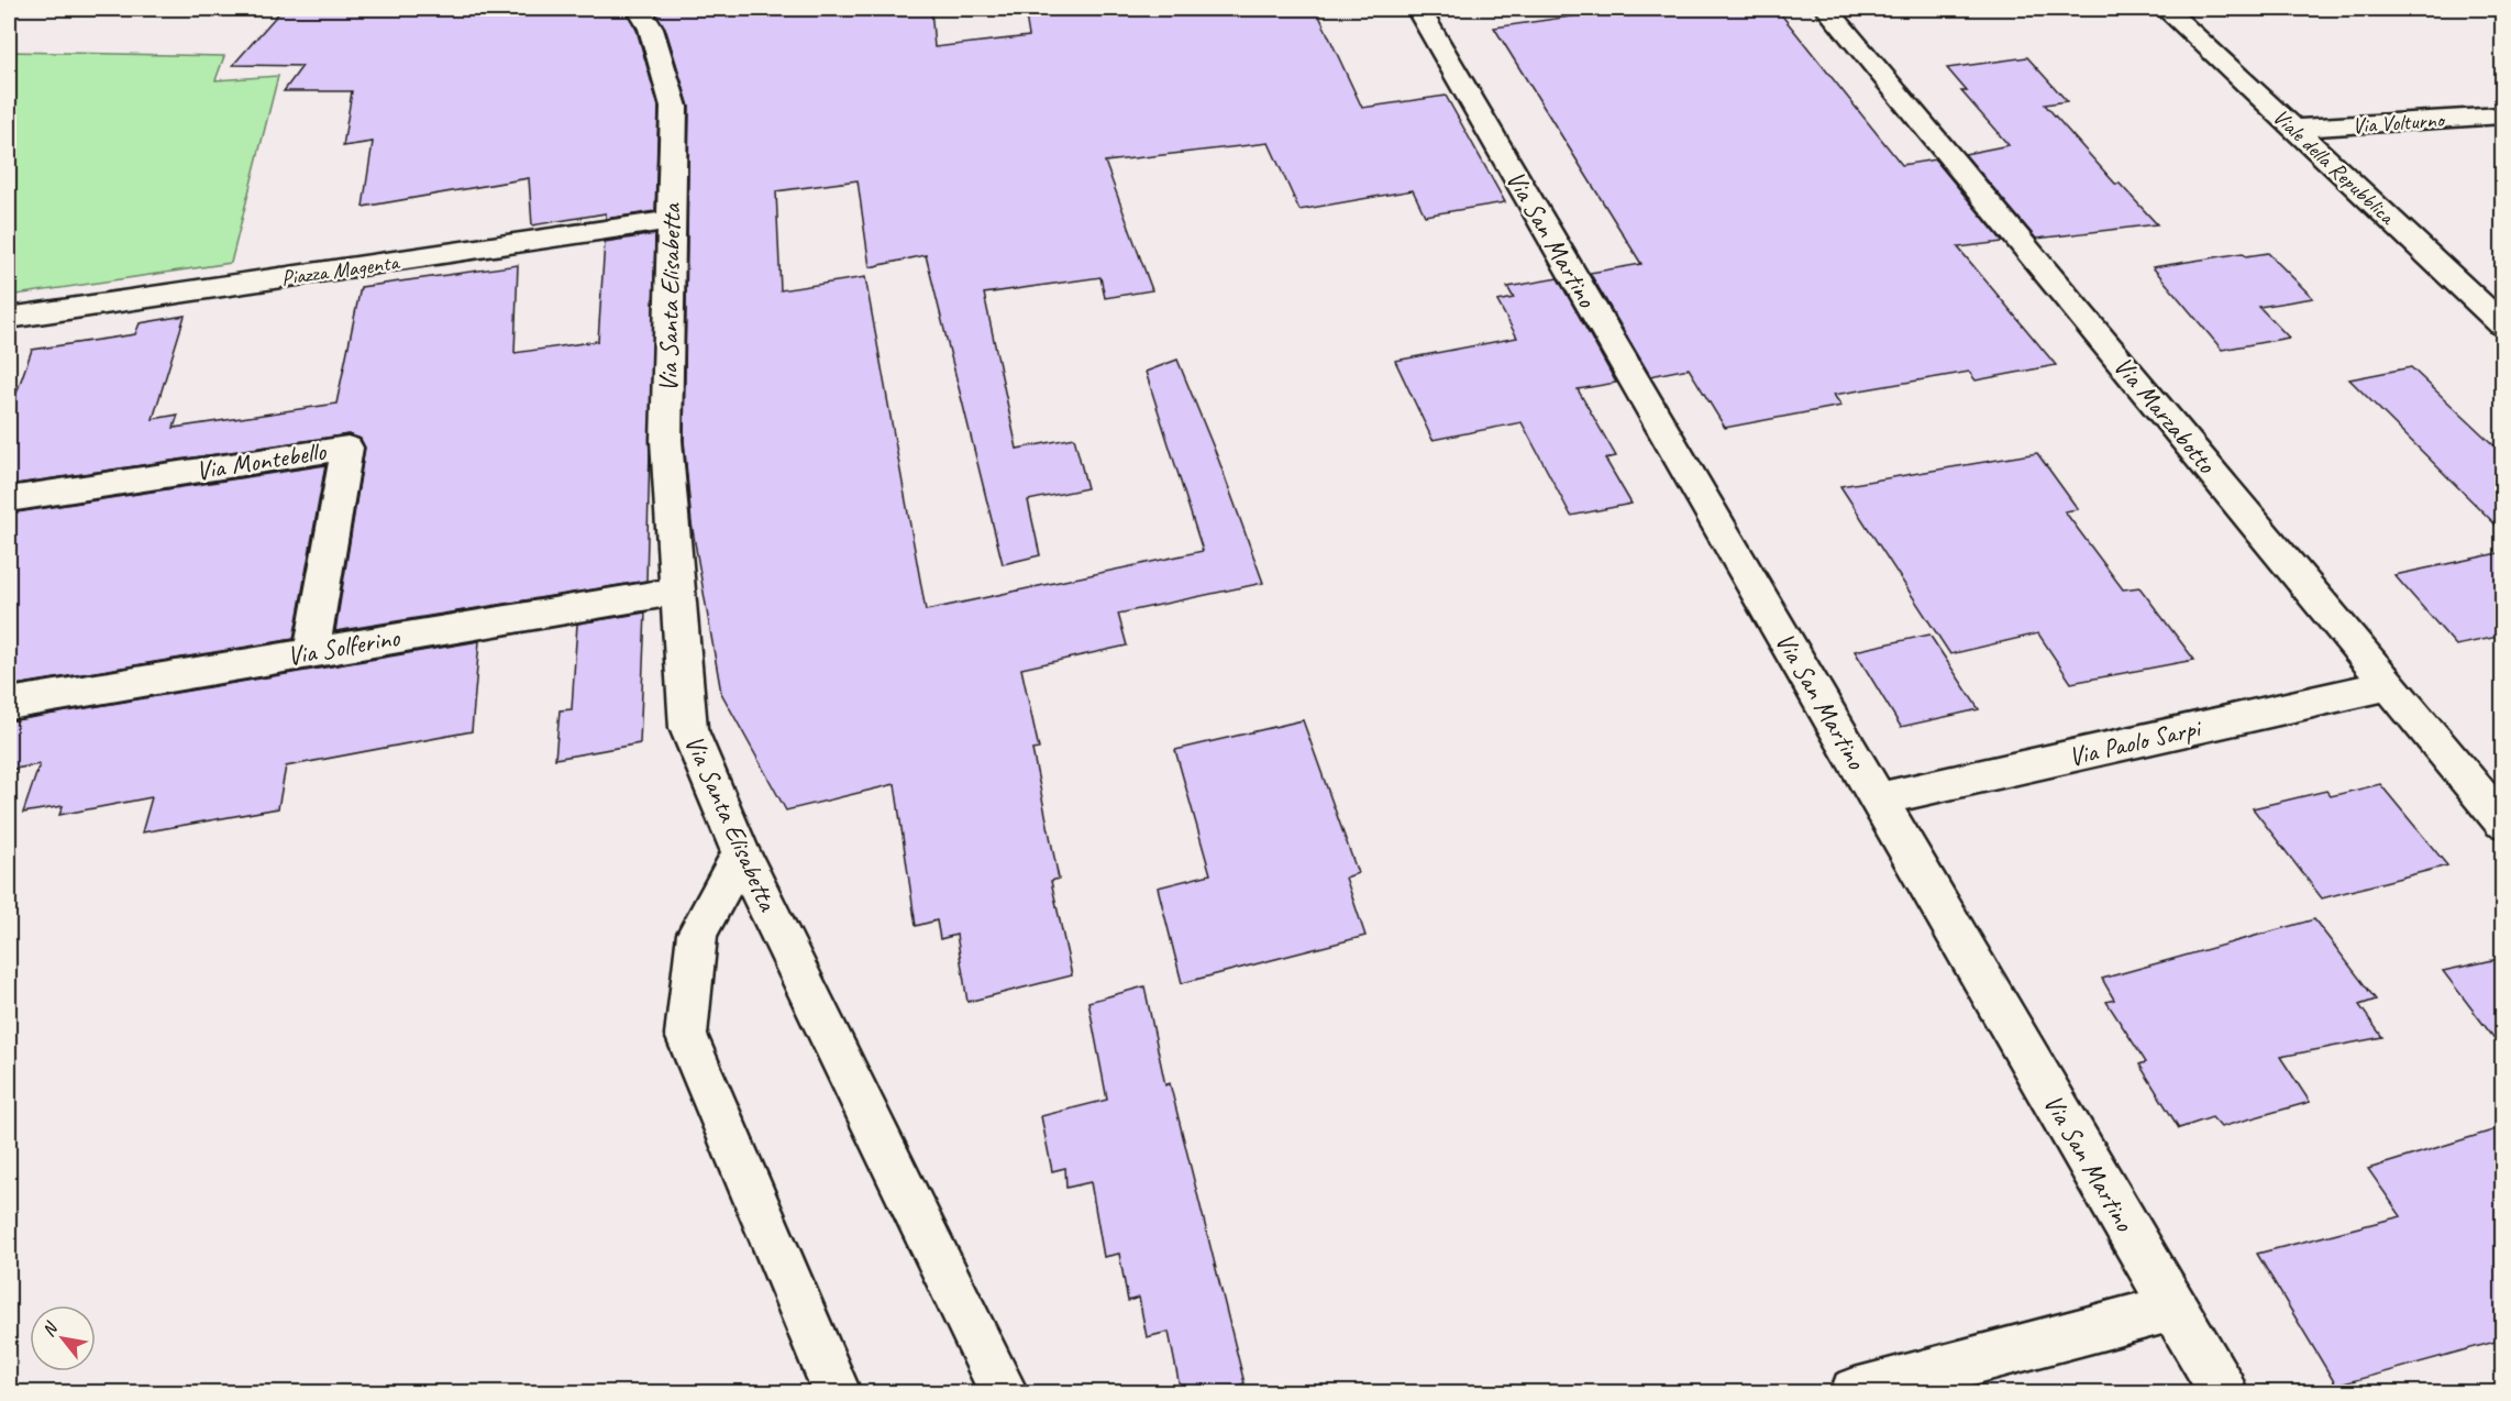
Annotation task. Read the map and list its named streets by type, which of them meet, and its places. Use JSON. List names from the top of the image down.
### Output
{
  "streets": {
    "street": [
      "Via Volturno",
      "Viale della Repubblica",
      "Via San Martino",
      "Piazza Magenta",
      "Via Santa Elisabetta",
      "Via Marzabotto",
      "Via Montebello",
      "Via Solferino",
      "Via Paolo Sarpi"
    ]
  },
  "crossings": [
    ["Via Volturno", "Viale della Repubblica"],
    ["Via San Martino", "Via Paolo Sarpi"],
    ["Piazza Magenta", "Via Santa Elisabetta"],
    ["Via Santa Elisabetta", "Via Solferino"],
    ["Via Marzabotto", "Via Paolo Sarpi"],
    ["Via Montebello", "Via Solferino"]
  ],
  "north": "top left"
}
